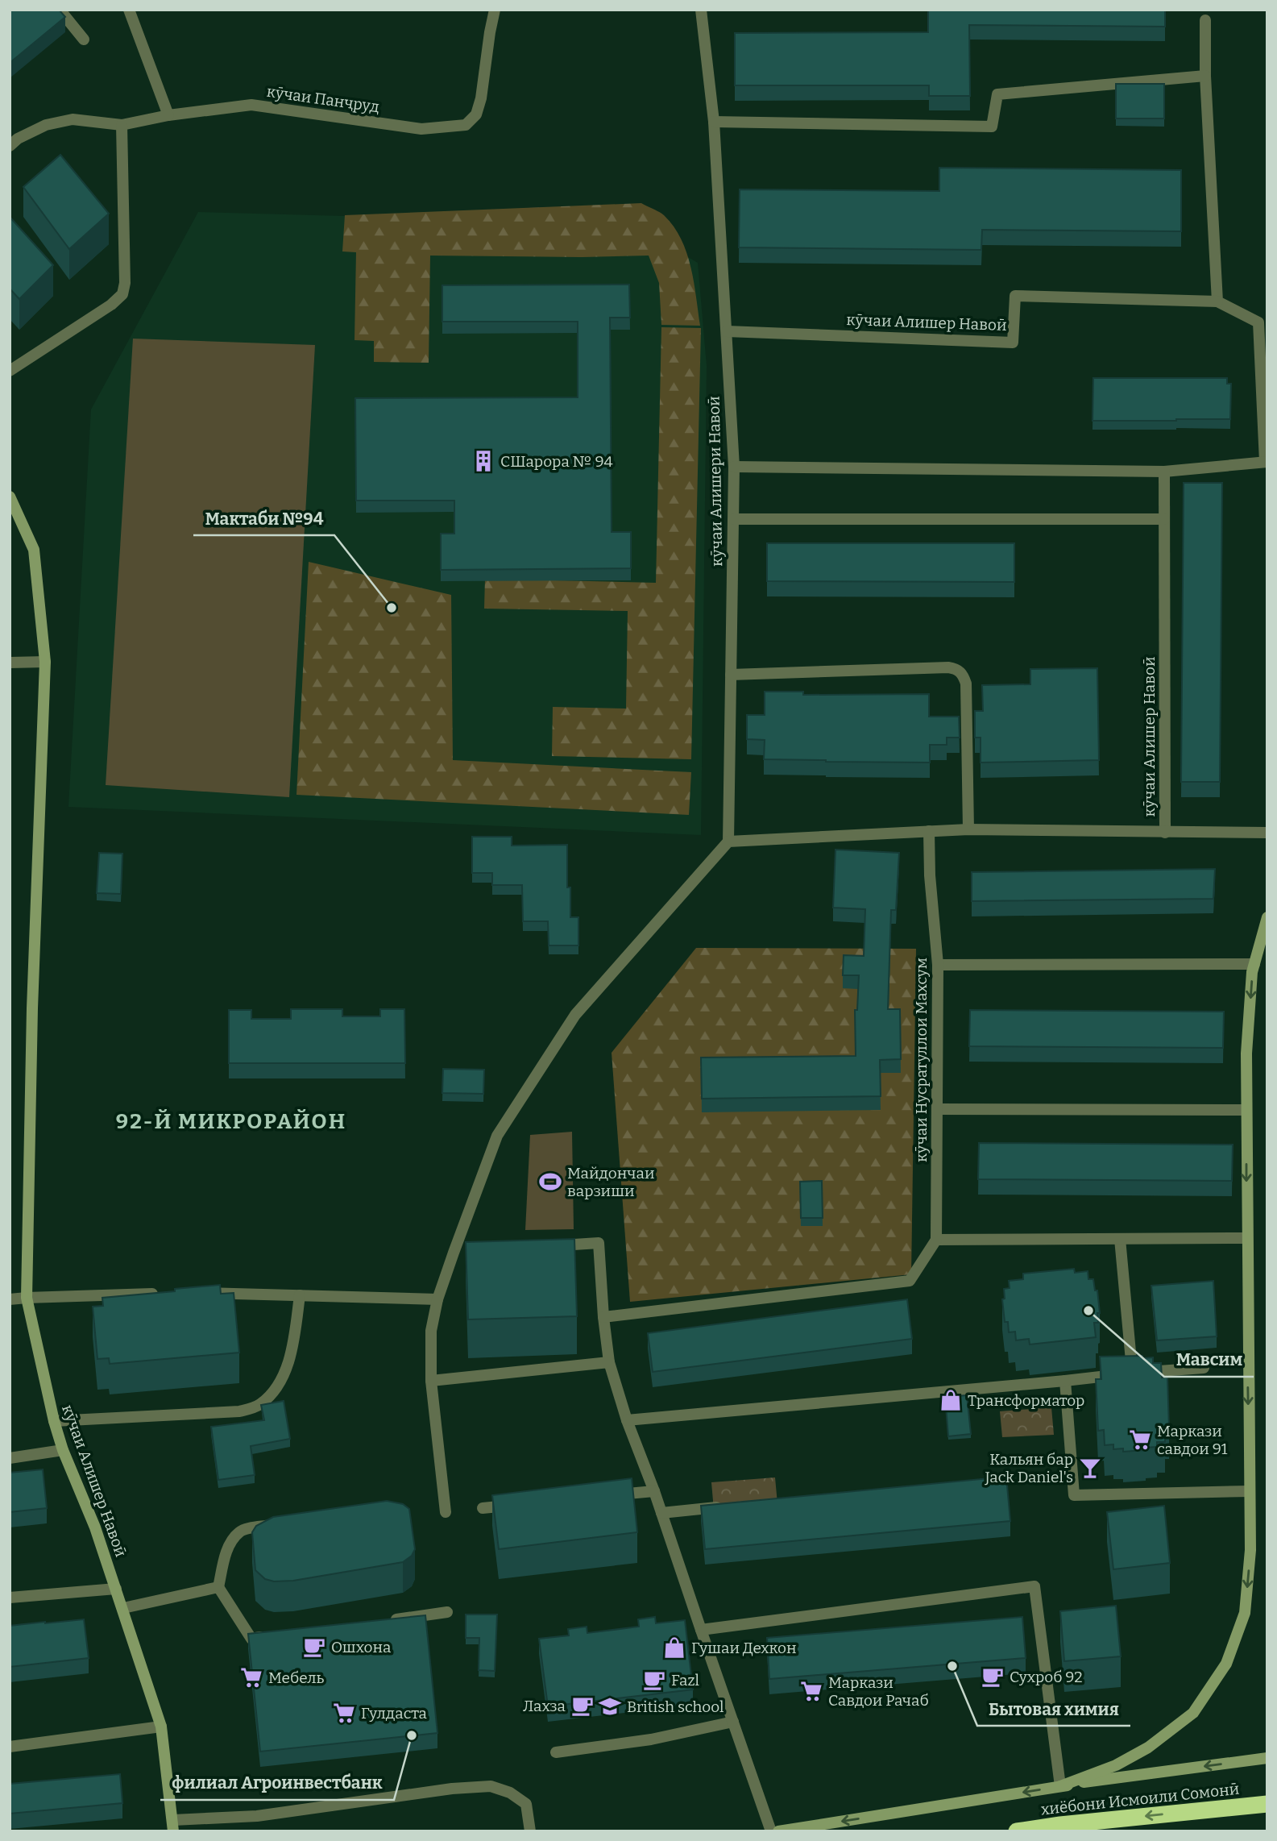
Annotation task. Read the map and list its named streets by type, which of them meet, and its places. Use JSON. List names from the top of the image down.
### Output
{
  "streets": {
    "highway": ["хиёбони Исмоили Сомонӣ"],
    "street": ["кӯчаи Алишер Навоӣ"],
    "lane": ["кӯчаи Панҷруд", "кӯчаи Алишери Навоӣ", "кӯчаи Нусратуллои Махсум"]
  },
  "crossings": [
    ["кӯчаи Алишер Навоӣ", "кӯчаи Алишери Навоӣ"]
  ],
  "one_way": ["хиёбони Исмоили Сомонӣ"],
  "districts": ["92-Й МИКРОРАЙОН"],
  "places": {
    "building": ["СШарора № 94"],
    "other": [
      "Мактаби №94",
      "Мавсим",
      "Бытовая химия",
      "филиал Агроинвестбанк"
    ],
    "sports": ["Майдончаи варзиши"],
    "shop": ["Трансформатор", "Гушаи Дехкон"],
    "supermarket": [
      "Маркази савдои 91",
      "Мебель",
      "Маркази Савдои Рачаб",
      "Гулдаста"
    ],
    "bar": ["Кальян бар Jack Daniel's"],
    "cafe": [
      "Ошхона",
      "Сухроб 92",
      "Fazl",
      "Лахза"
    ],
    "school or university": ["British school"]
  }
}
